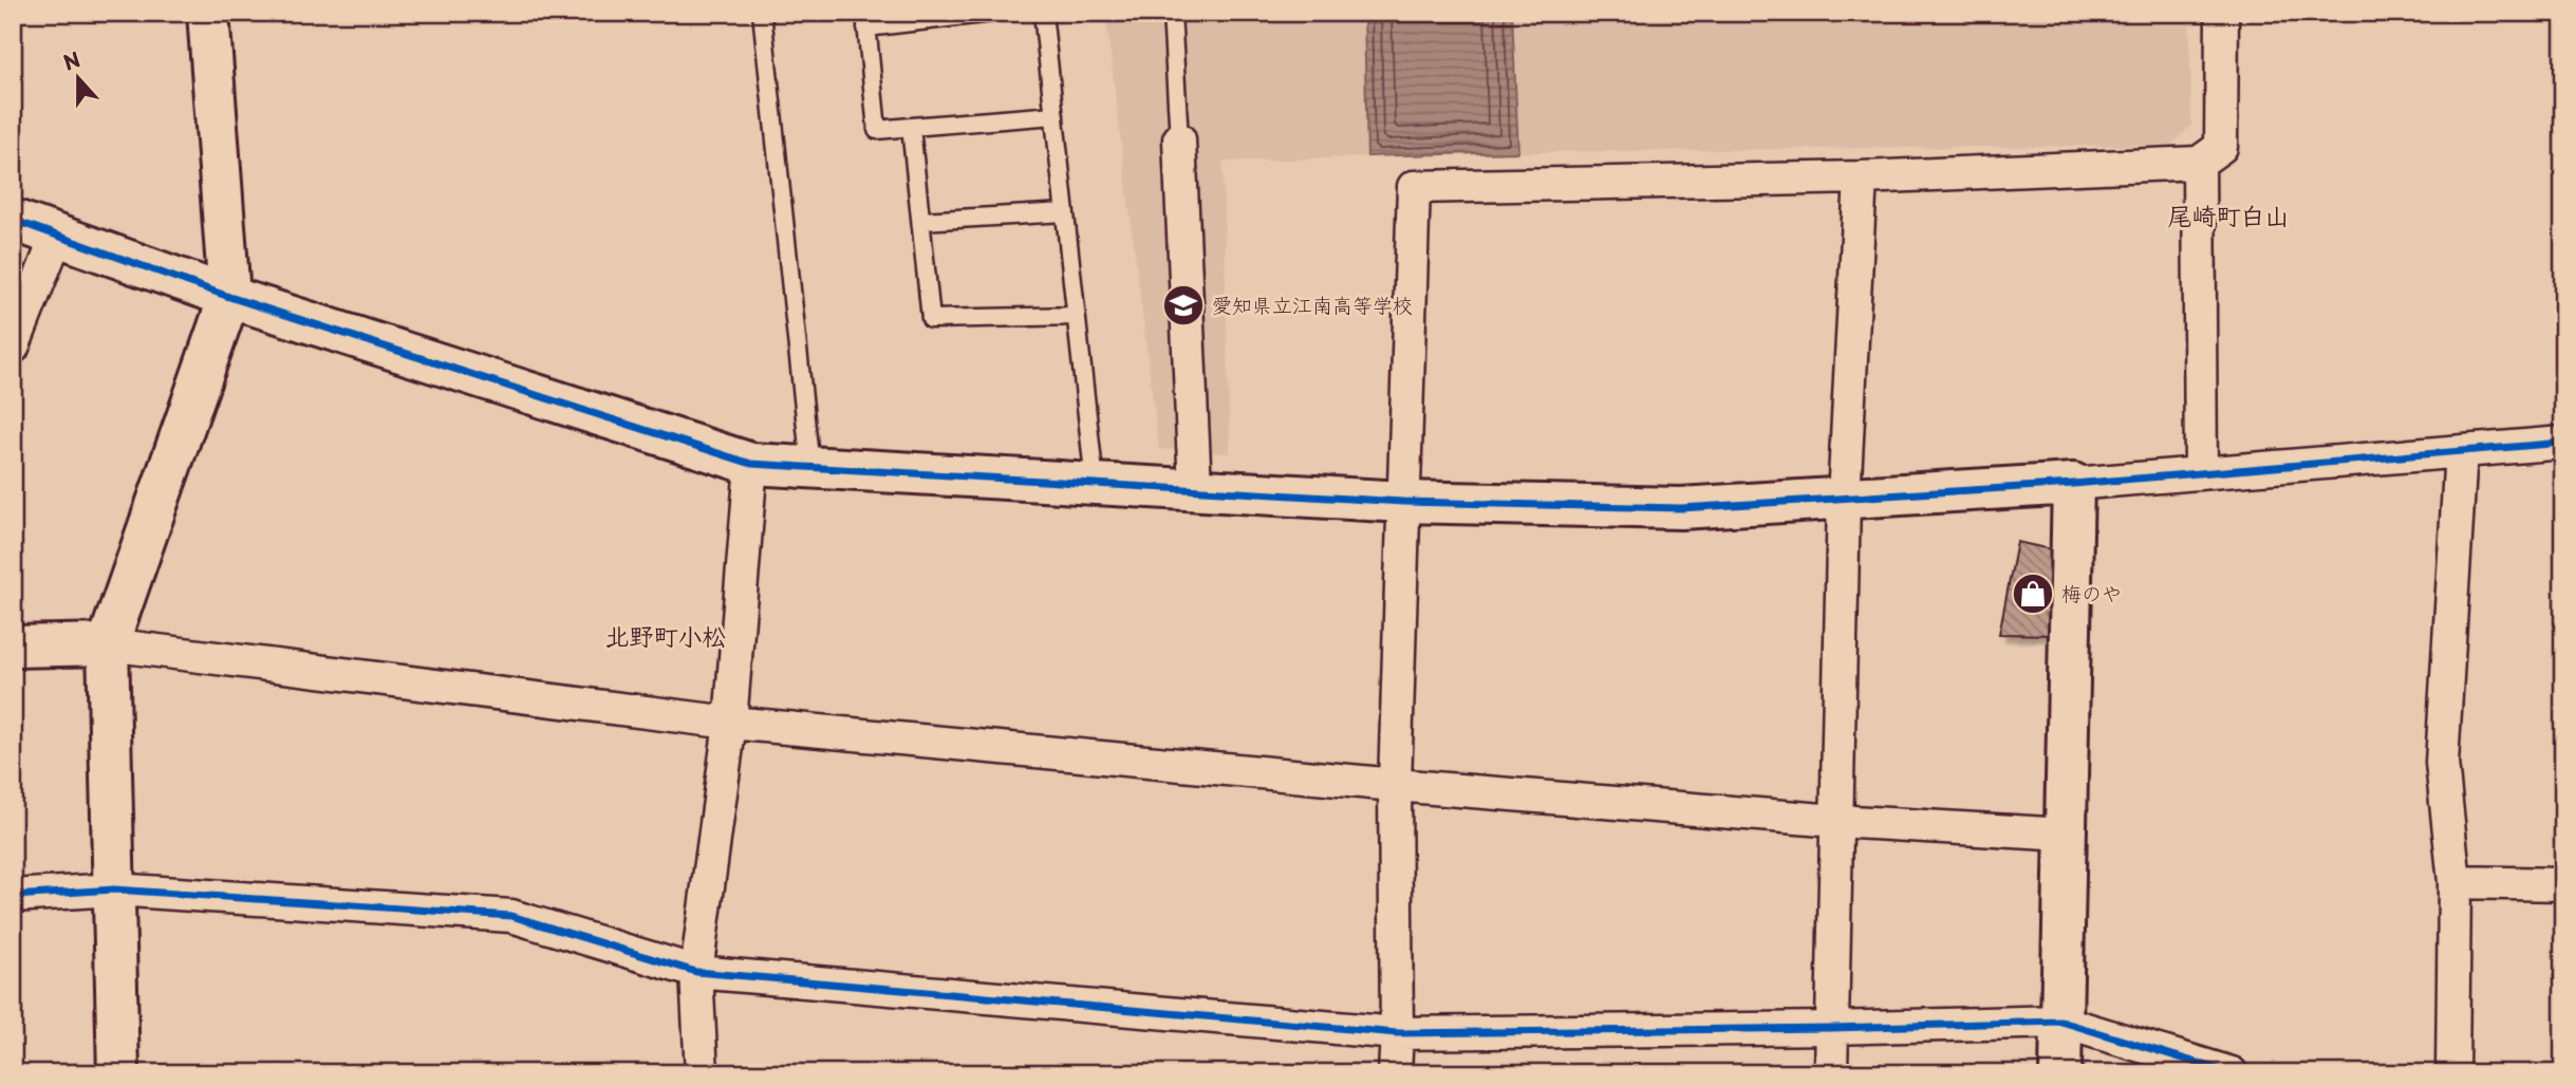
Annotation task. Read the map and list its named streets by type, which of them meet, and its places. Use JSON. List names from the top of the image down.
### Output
{
  "districts": ["尾崎町白山", "北野町小松"],
  "places": {
    "school or university": ["愛知県立江南高等学校"],
    "shop": ["梅のや"]
  },
  "north": "top"
}
